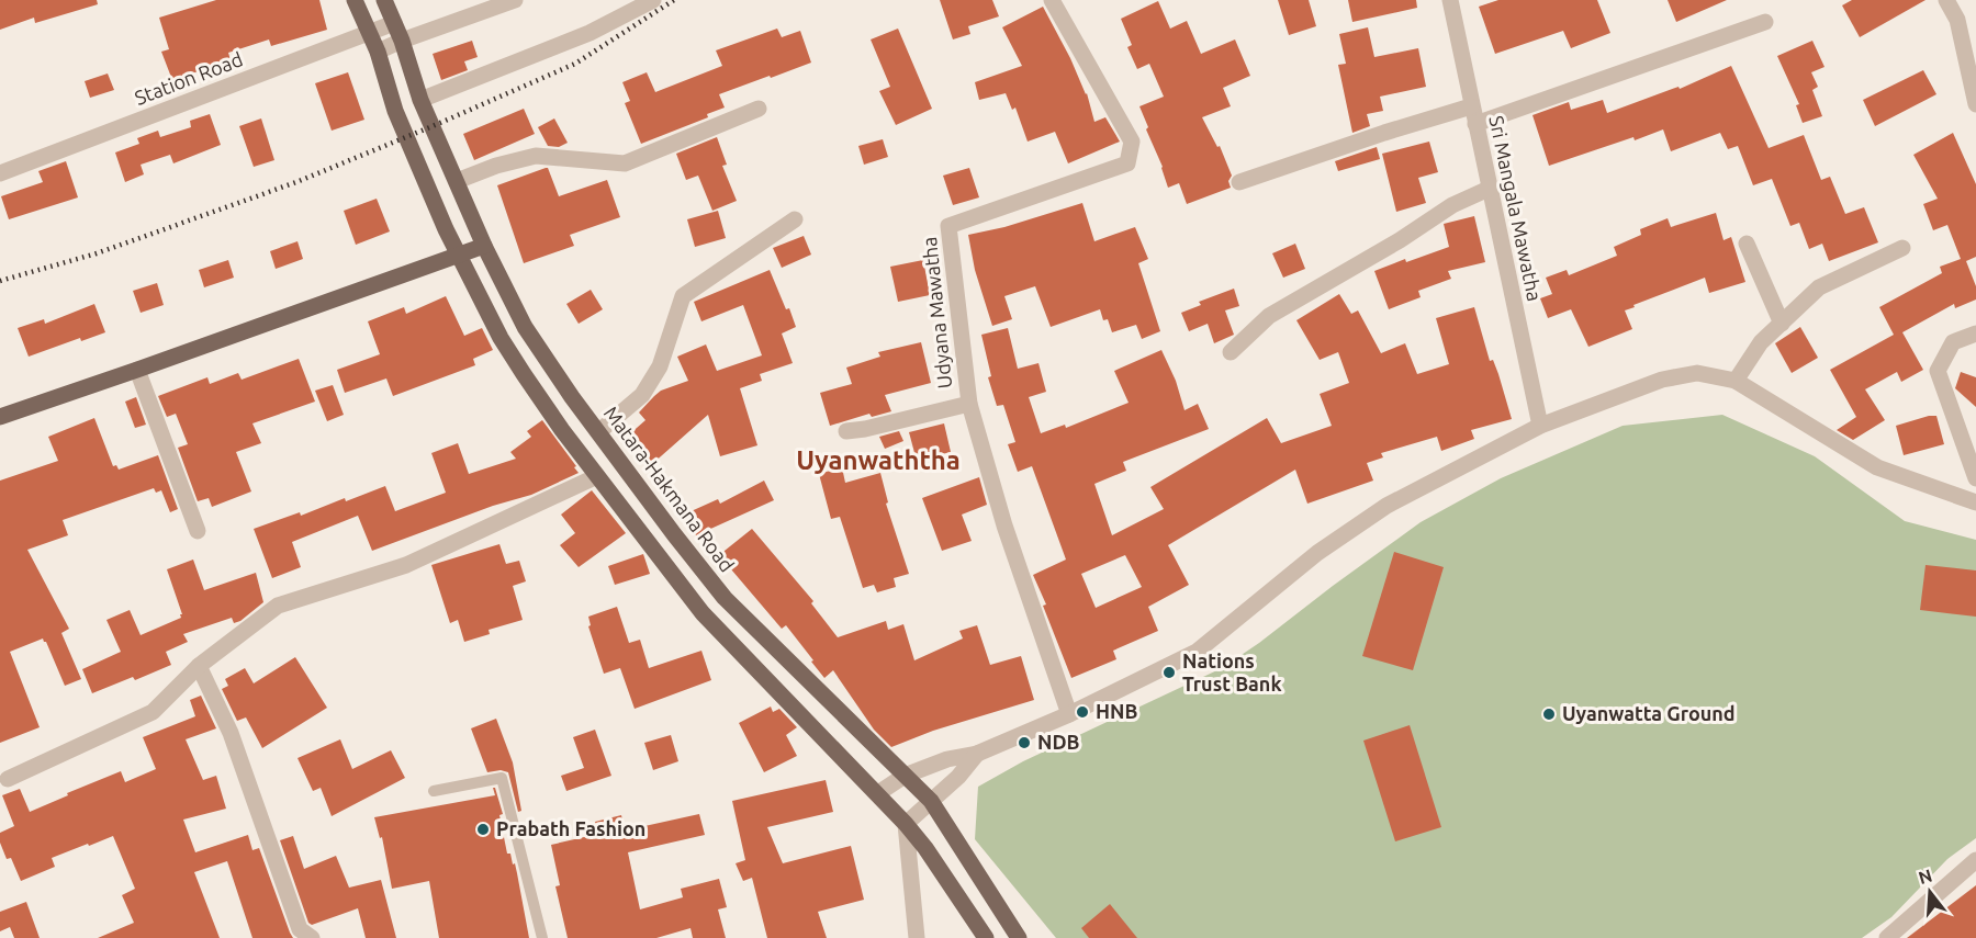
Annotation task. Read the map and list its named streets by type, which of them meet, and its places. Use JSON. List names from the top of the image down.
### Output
{
  "streets": {
    "main road": ["Matara-Hakmana Road"],
    "street": ["Station Road", "Sri Mangala Mawatha", "Udyana Mawatha"]
  },
  "crossings": [
    ["Station Road", "Matara-Hakmana Road"]
  ],
  "districts": ["Uyanwaththa"],
  "places": [
    "Nations Trust Bank",
    "HNB",
    "Uyanwatta Ground",
    "NDB",
    "Prabath Fashion"
  ],
  "north": "top"
}
